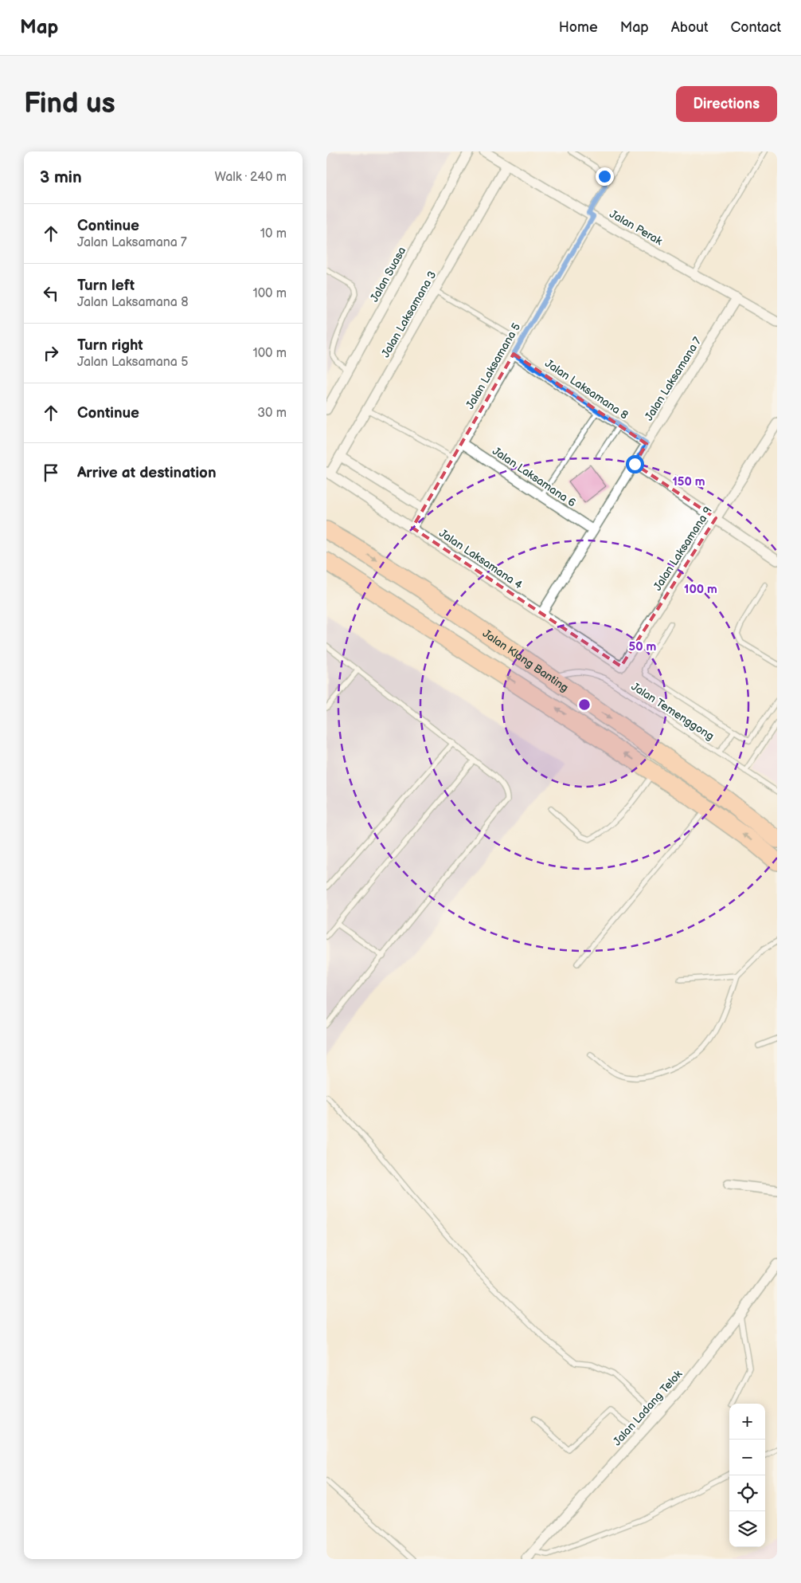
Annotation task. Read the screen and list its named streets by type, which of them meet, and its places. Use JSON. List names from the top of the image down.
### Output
{
  "streets": {
    "highway": ["Jalan Klang Banting"],
    "street": [
      "Jalan Perak",
      "Jalan Suasa",
      "Jalan Laksamana 3",
      "Jalan Laksamana 5",
      "Jalan Laksamana 7",
      "Jalan Laksamana 8",
      "Jalan Laksamana 6",
      "Jalan Laksamana 9",
      "Jalan Laksamana 4",
      "Jalan Ladang Telok"
    ],
    "lane": ["Jalan Temenggong"]
  },
  "crossings": [
    ["Jalan Perak", "Jalan Laksamana 3"],
    ["Jalan Perak", "Jalan Laksamana 5"],
    ["Jalan Perak", "Jalan Laksamana 7"],
    ["Jalan Laksamana 3", "Jalan Laksamana 4"],
    ["Jalan Laksamana 5", "Jalan Laksamana 8"],
    ["Jalan Laksamana 5", "Jalan Laksamana 6"],
    ["Jalan Laksamana 5", "Jalan Laksamana 4"],
    ["Jalan Laksamana 7", "Jalan Laksamana 8"],
    ["Jalan Laksamana 7", "Jalan Laksamana 6"],
    ["Jalan Laksamana 7", "Jalan Laksamana 4"],
    ["Jalan Laksamana 9", "Jalan Laksamana 4"],
    ["Jalan Klang Banting", "Jalan Temenggong"]
  ],
  "page": {
    "header": "Map",
    "nav": [
      "Home",
      "Map",
      "About",
      "Contact"
    ],
    "buttons": "Directions",
    "title": "Find us",
    "heading": ["3 min", "Walk · 240 m"],
    "list": [
      ["Continue", "Jalan Laksamana 7", "10 m"],
      ["Turn left", "Jalan Laksamana 8", "100 m"],
      ["Turn right", "Jalan Laksamana 5", "100 m"],
      ["Continue", "30 m"],
      "Arrive at destination"
    ],
    "map_buttons": ["+", "−"]
  },
  "rings": ["150 m", "100 m", "50 m"]
}
